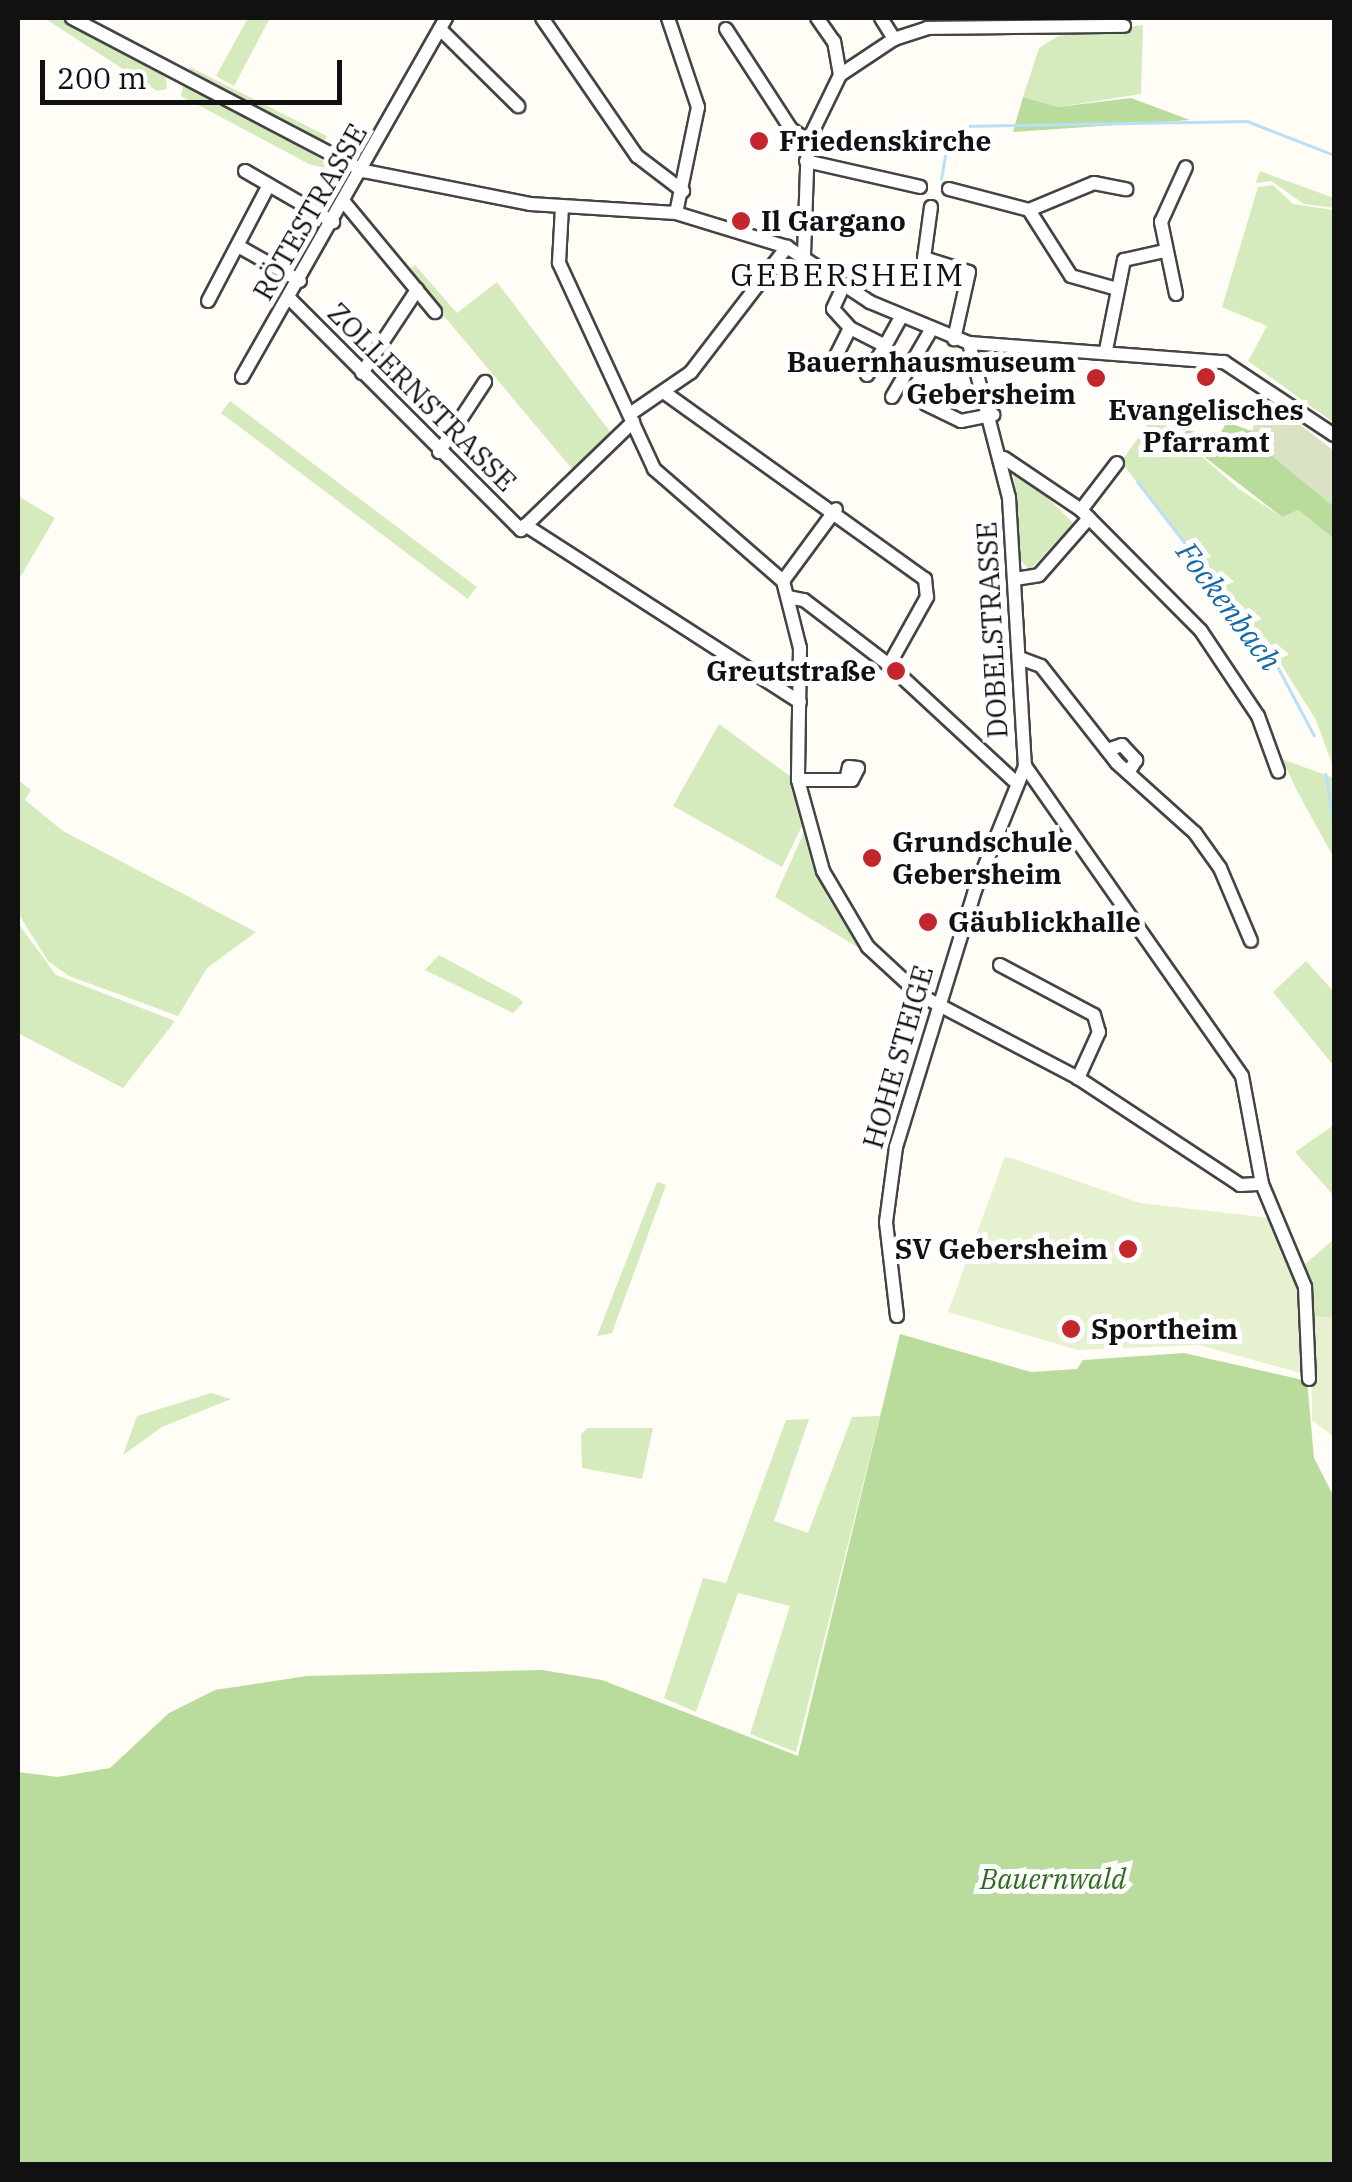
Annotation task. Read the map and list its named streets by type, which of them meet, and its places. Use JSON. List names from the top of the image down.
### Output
{
  "streets": {
    "street": [
      "RÖTESTRASSE",
      "ZOLLERNSTRASSE",
      "DOBELSTRASSE",
      "HOHE STEIGE"
    ]
  },
  "crossings": [
    ["RÖTESTRASSE", "ZOLLERNSTRASSE"],
    ["DOBELSTRASSE", "HOHE STEIGE"]
  ],
  "districts": ["GEBERSHEIM"],
  "water": ["Fockenbach"],
  "parks": ["Bauernwald"],
  "places": [
    "Friedenskirche",
    "Il Gargano",
    "Evangelisches Pfarramt",
    "Bauernhausmuseum Gebersheim",
    "Greutstraße",
    "Grundschule Gebersheim",
    "Gäublickhalle",
    "SV Gebersheim",
    "Sportheim"
  ],
  "scale_bar": "200 m"
}
